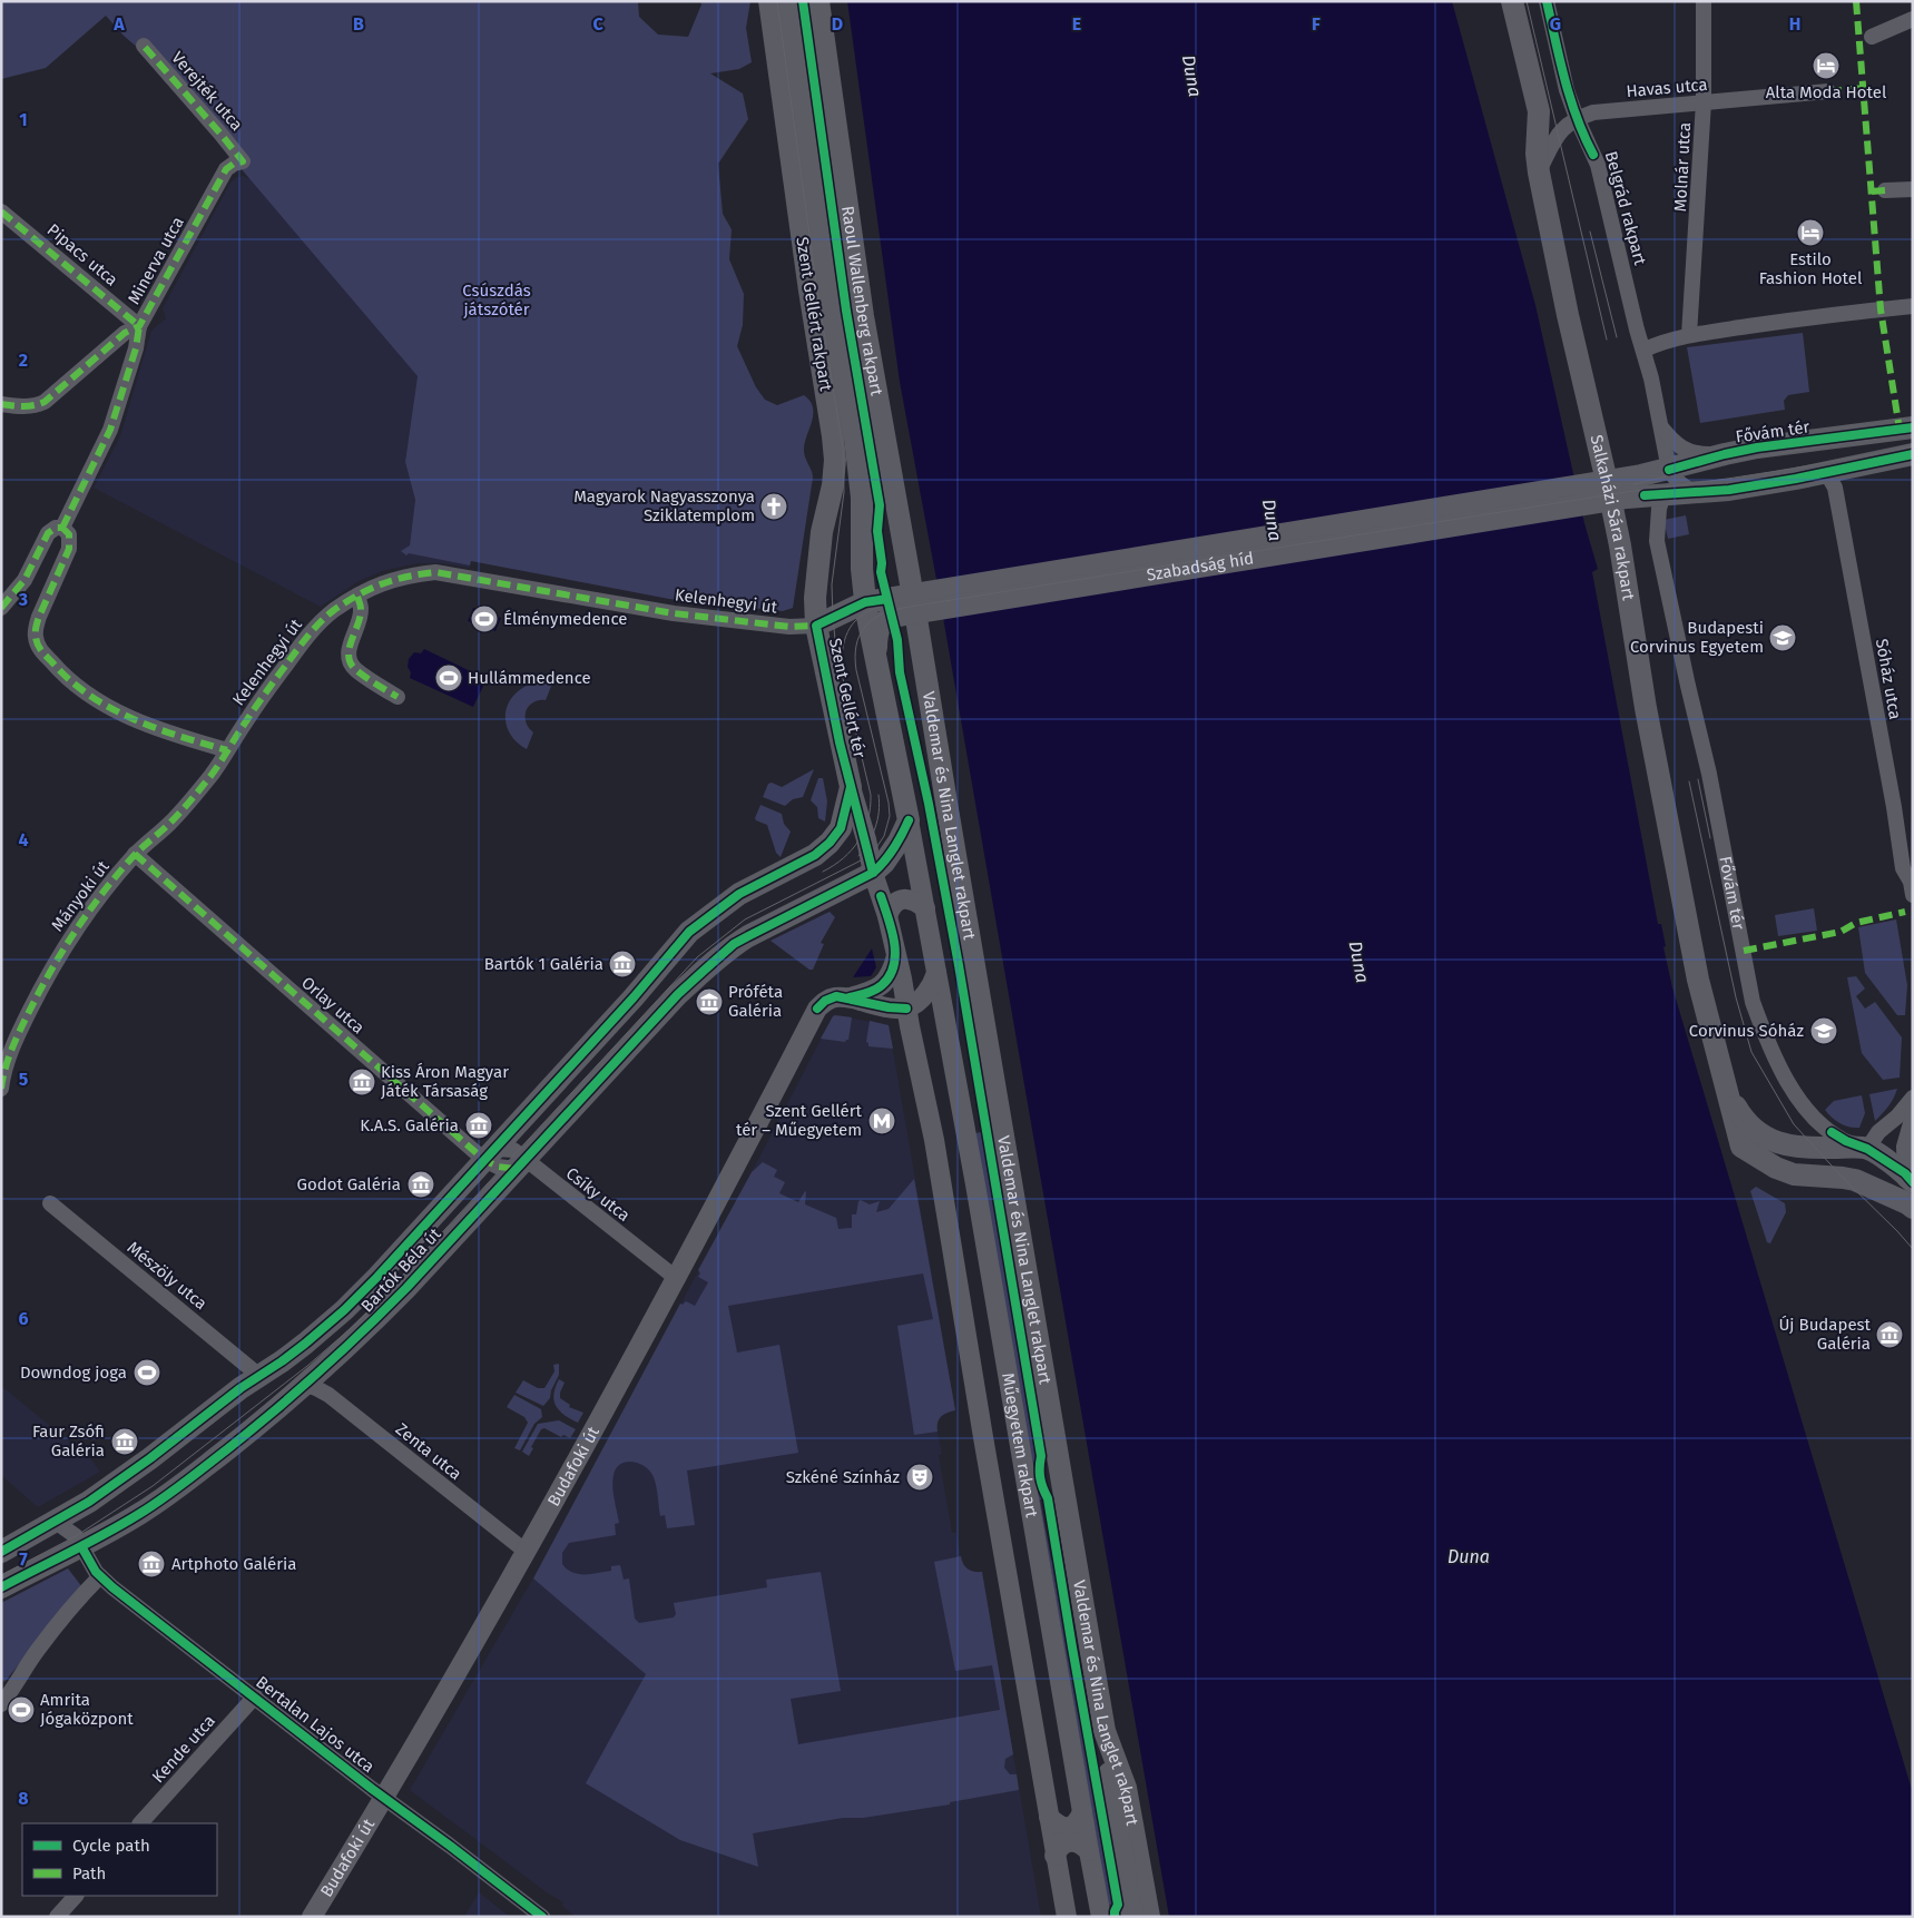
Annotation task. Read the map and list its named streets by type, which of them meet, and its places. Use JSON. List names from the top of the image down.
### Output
{
  "streets": {
    "main road": [
      "Raoul Wallenberg rakpart",
      "Szent Gellért rakpart",
      "Fővám tér",
      "Salkaházi Sára rakpart",
      "Szabadság híd",
      "Szent Gellért tér",
      "Valdemar és Nina Langlet rakpart",
      "Bartók Béla út"
    ],
    "street": [
      "Havas utca",
      "Verejték utca",
      "Molnár utca",
      "Belgrád rakpart",
      "Pipacs utca",
      "Minerva utca",
      "Kelenhegyi út",
      "Sóház utca",
      "Mányoki út",
      "Orlay utca",
      "Csíky utca",
      "Mészöly utca",
      "Műegyetem rakpart",
      "Zenta utca",
      "Budafoki út",
      "Bertalan Lajos utca",
      "Kende utca"
    ]
  },
  "crossings": [
    ["Havas utca", "Molnár utca"],
    ["Havas utca", "Belgrád rakpart"],
    ["Havas utca", "Salkaházi Sára rakpart"],
    ["Verejték utca", "Minerva utca"],
    ["Belgrád rakpart", "Fővám tér"],
    ["Pipacs utca", "Minerva utca"],
    ["Raoul Wallenberg rakpart", "Szabadság híd"],
    ["Raoul Wallenberg rakpart", "Szent Gellért tér"],
    ["Raoul Wallenberg rakpart", "Valdemar és Nina Langlet rakpart"],
    ["Szent Gellért rakpart", "Kelenhegyi út"],
    ["Szent Gellért rakpart", "Szent Gellért tér"],
    ["Fővám tér", "Salkaházi Sára rakpart"],
    ["Fővám tér", "Szabadság híd"],
    ["Szabadság híd", "Szent Gellért tér"],
    ["Szabadság híd", "Valdemar és Nina Langlet rakpart"],
    ["Kelenhegyi út", "Szent Gellért tér"],
    ["Kelenhegyi út", "Mányoki út"],
    ["Szent Gellért tér", "Valdemar és Nina Langlet rakpart"],
    ["Szent Gellért tér", "Bartók Béla út"],
    ["Szent Gellért tér", "Műegyetem rakpart"],
    ["Mányoki út", "Orlay utca"],
    ["Orlay utca", "Csíky utca"],
    ["Orlay utca", "Bartók Béla út"],
    ["Csíky utca", "Bartók Béla út"],
    ["Csíky utca", "Budafoki út"],
    ["Bartók Béla út", "Mészöly utca"],
    ["Bartók Béla út", "Zenta utca"],
    ["Bartók Béla út", "Bertalan Lajos utca"],
    ["Zenta utca", "Budafoki út"],
    ["Budafoki út", "Bertalan Lajos utca"],
    ["Bertalan Lajos utca", "Kende utca"]
  ],
  "water": ["Duna"],
  "parks": ["Csúszdás játszótér"],
  "places": {
    "hotel": ["Alta Moda Hotel", "Estilo Fashion Hotel"],
    "church": ["Magyarok Nagyasszonya Sziklatemplom"],
    "sports": [
      "Élménymedence",
      "Hullámmedence",
      "Downdog joga",
      "Amrita Jógaközpont"
    ],
    "school or university": ["Budapesti Corvinus Egyetem", "Corvinus Sóház"],
    "museum": [
      "Bartók 1 Galéria",
      "Próféta Galéria",
      "Kiss Áron Magyar Játék Társaság",
      "K.A.S. Galéria",
      "Godot Galéria",
      "Új Budapest Galéria",
      "Faur Zsófi Galéria",
      "Artphoto Galéria"
    ],
    "metro station": ["Szent Gellért tér – Műegyetem"],
    "theatre": ["Szkéné Színház"]
  },
  "legend": ["Cycle path", "Path"],
  "grid": {
    "columns": [
      "A",
      "B",
      "C",
      "D",
      "E",
      "F",
      "G",
      "H"
    ],
    "rows": [
      "1",
      "2",
      "3",
      "4",
      "5",
      "6",
      "7",
      "8"
    ]
  }
}
